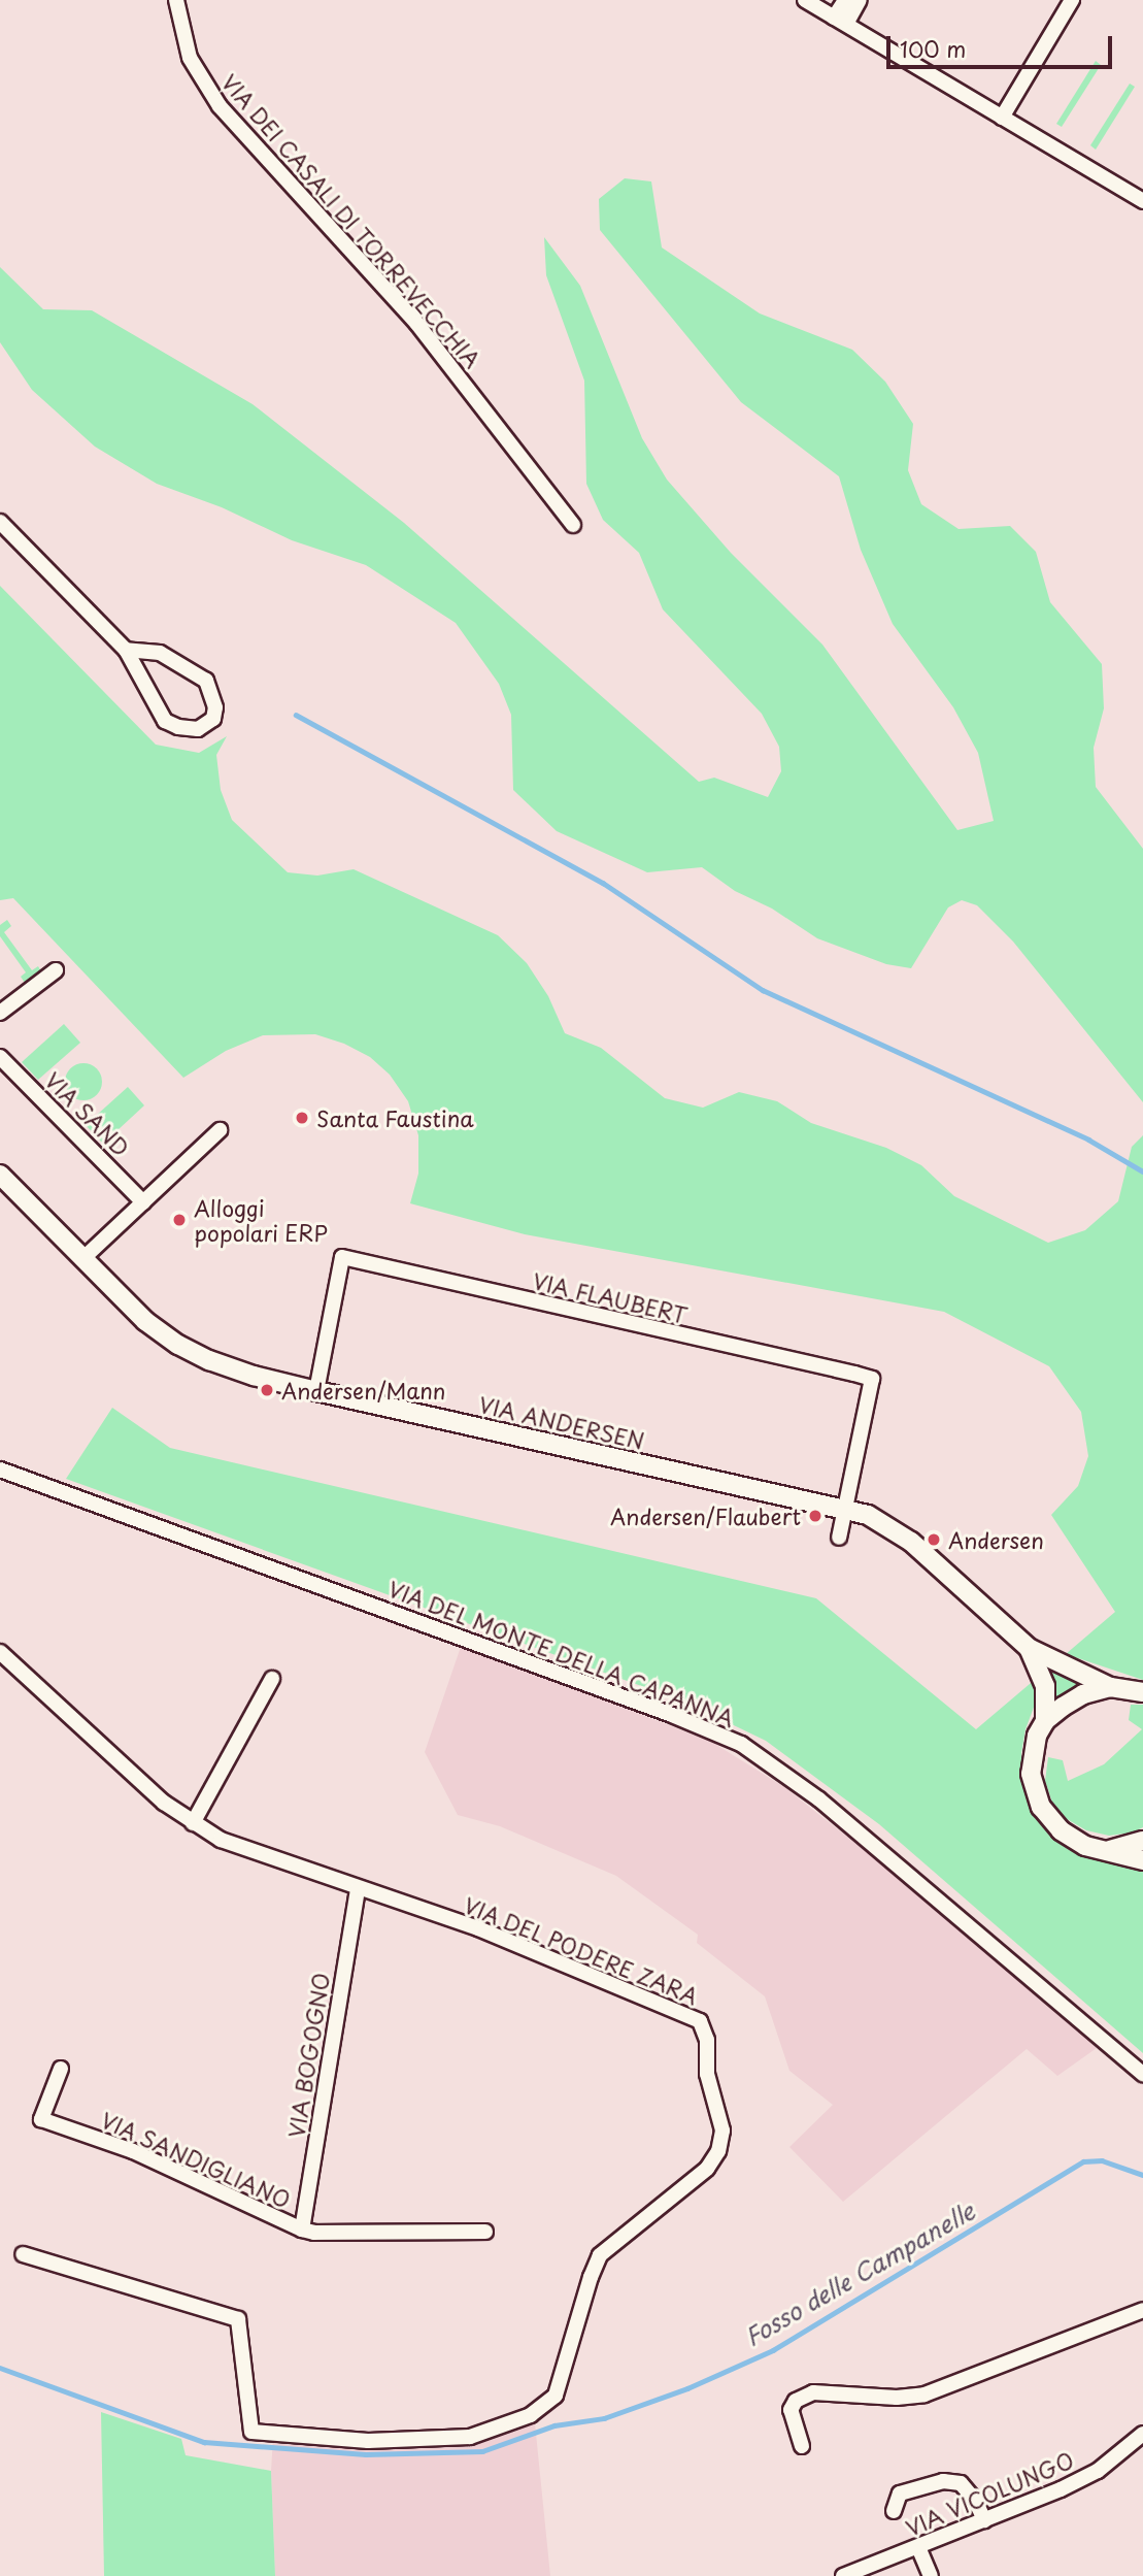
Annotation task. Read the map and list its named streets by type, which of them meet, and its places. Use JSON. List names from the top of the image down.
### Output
{
  "streets": {
    "street": [
      "VIA DEI CASALI DI TORREVECCHIA",
      "VIA SAND",
      "VIA FLAUBERT",
      "VIA ANDERSEN",
      "VIA DEL MONTE DELLA CAPANNA",
      "VIA DEL PODERE ZARA",
      "VIA BOGOGNO",
      "VIA SANDIGLIANO",
      "VIA VICOLUNGO"
    ]
  },
  "crossings": [
    ["VIA FLAUBERT", "VIA ANDERSEN"],
    ["VIA DEL PODERE ZARA", "VIA BOGOGNO"],
    ["VIA BOGOGNO", "VIA SANDIGLIANO"]
  ],
  "water": ["Fosso delle Campanelle"],
  "places": [
    "Santa Faustina",
    "Alloggi popolari ERP",
    "Andersen/Mann",
    "Andersen/Flaubert",
    "Andersen"
  ],
  "scale_bar": "100 m"
}
